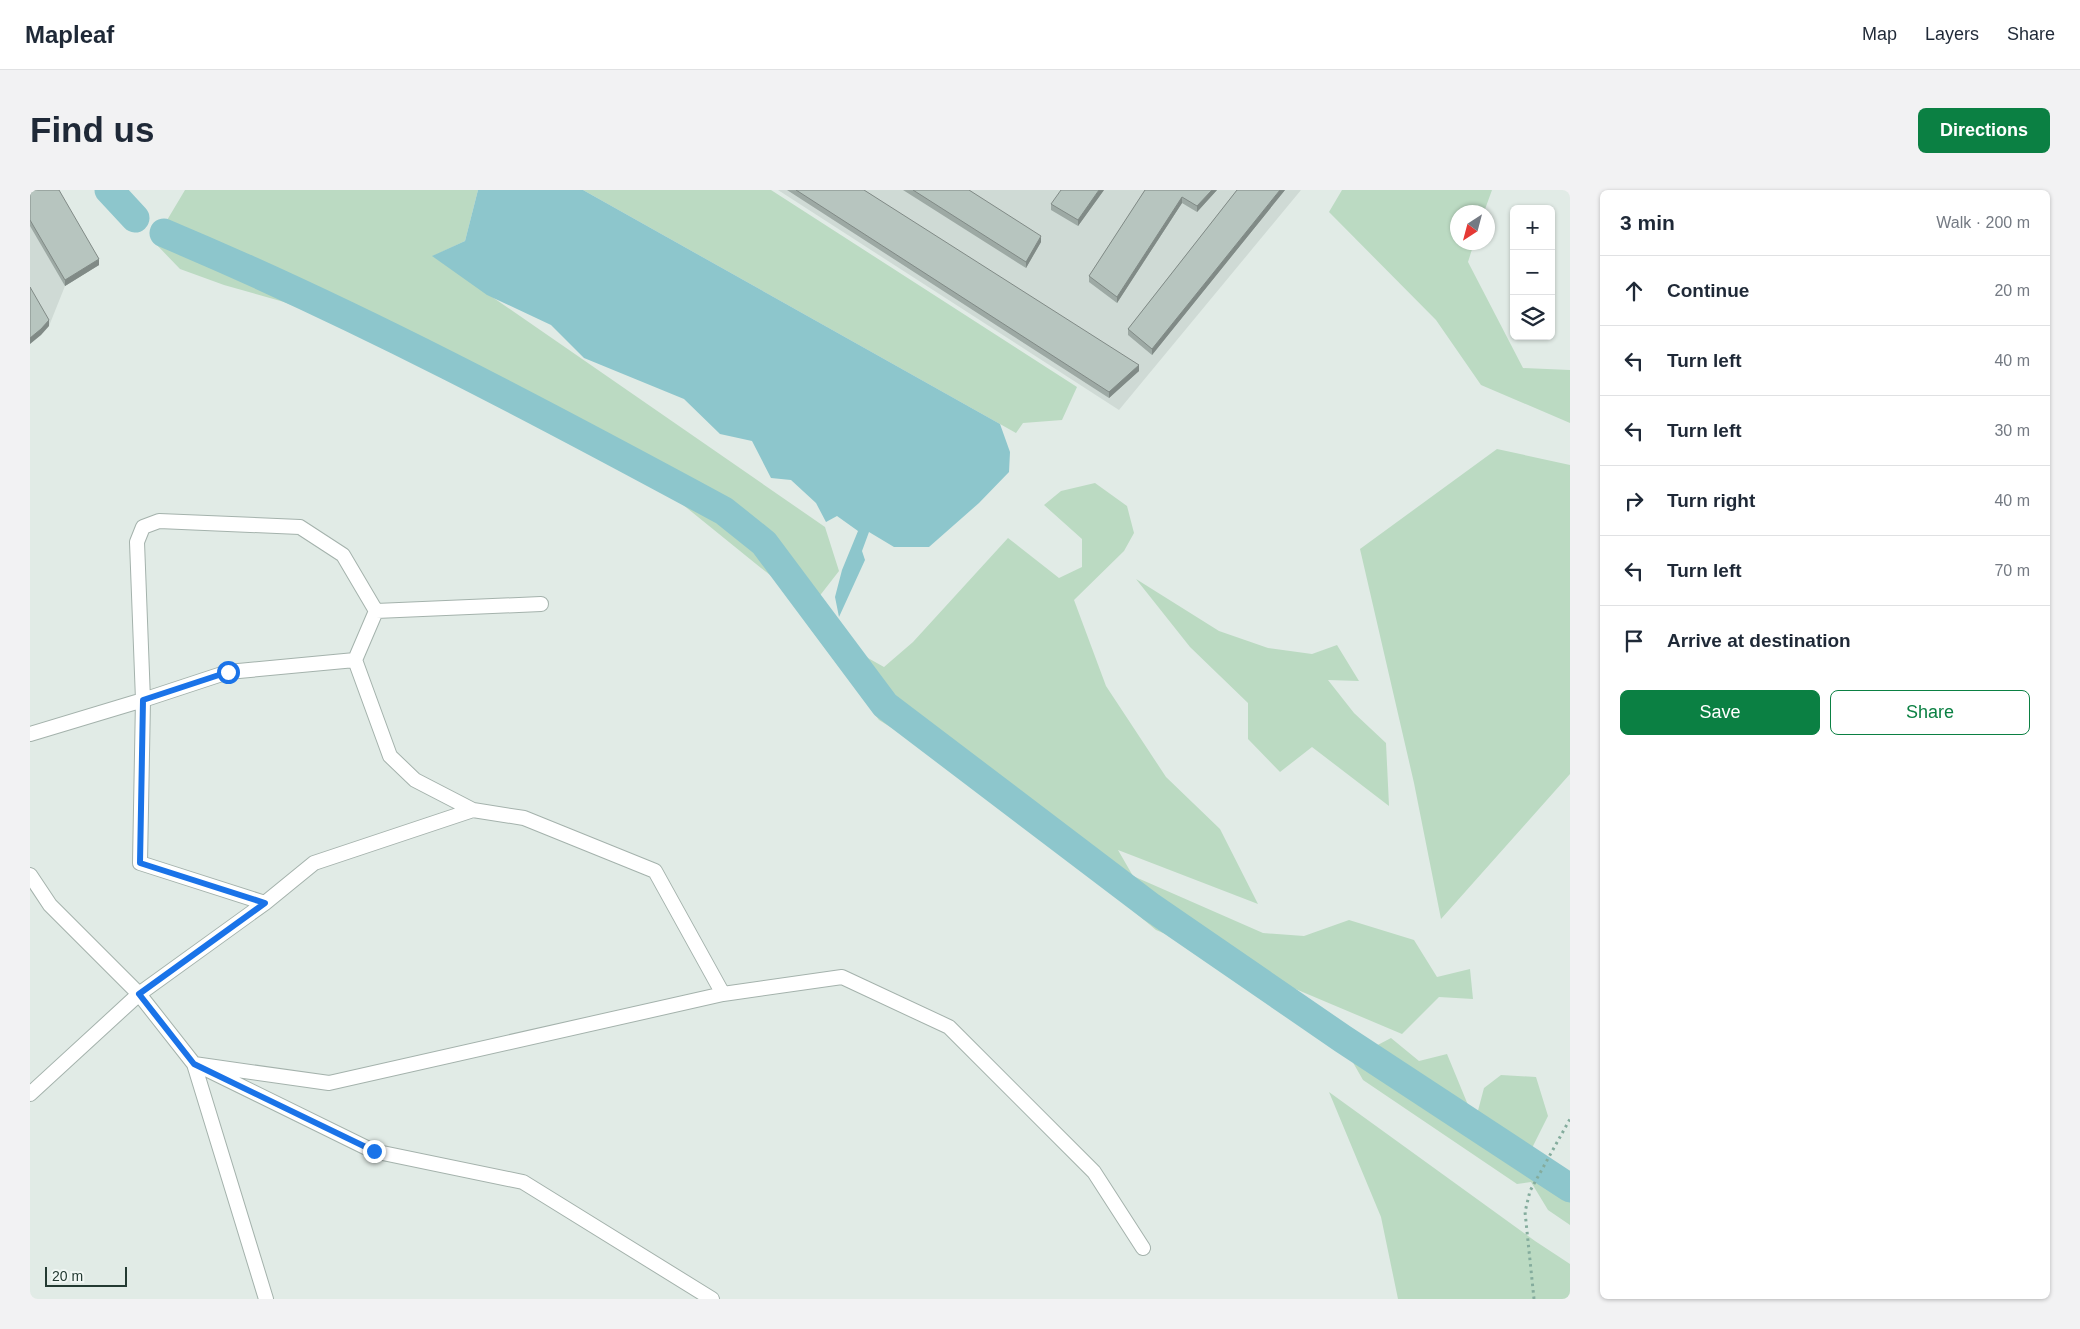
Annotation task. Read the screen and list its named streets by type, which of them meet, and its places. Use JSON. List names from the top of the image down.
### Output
{
  "scale_bar": "20 m",
  "north": "bottom left",
  "page": {
    "header": "Mapleaf",
    "nav": ["Map", "Layers", "Share"],
    "buttons": [
      "Directions",
      ["Save", "Share"]
    ],
    "title": "Find us",
    "heading": ["3 min", "Walk · 200 m"],
    "map_buttons": ["+", "−"],
    "list": [
      ["Continue", "20 m"],
      ["Turn left", "40 m"],
      ["Turn left", "30 m"],
      ["Turn right", "40 m"],
      ["Turn left", "70 m"],
      "Arrive at destination"
    ],
    "scale": "20 m"
  }
}
